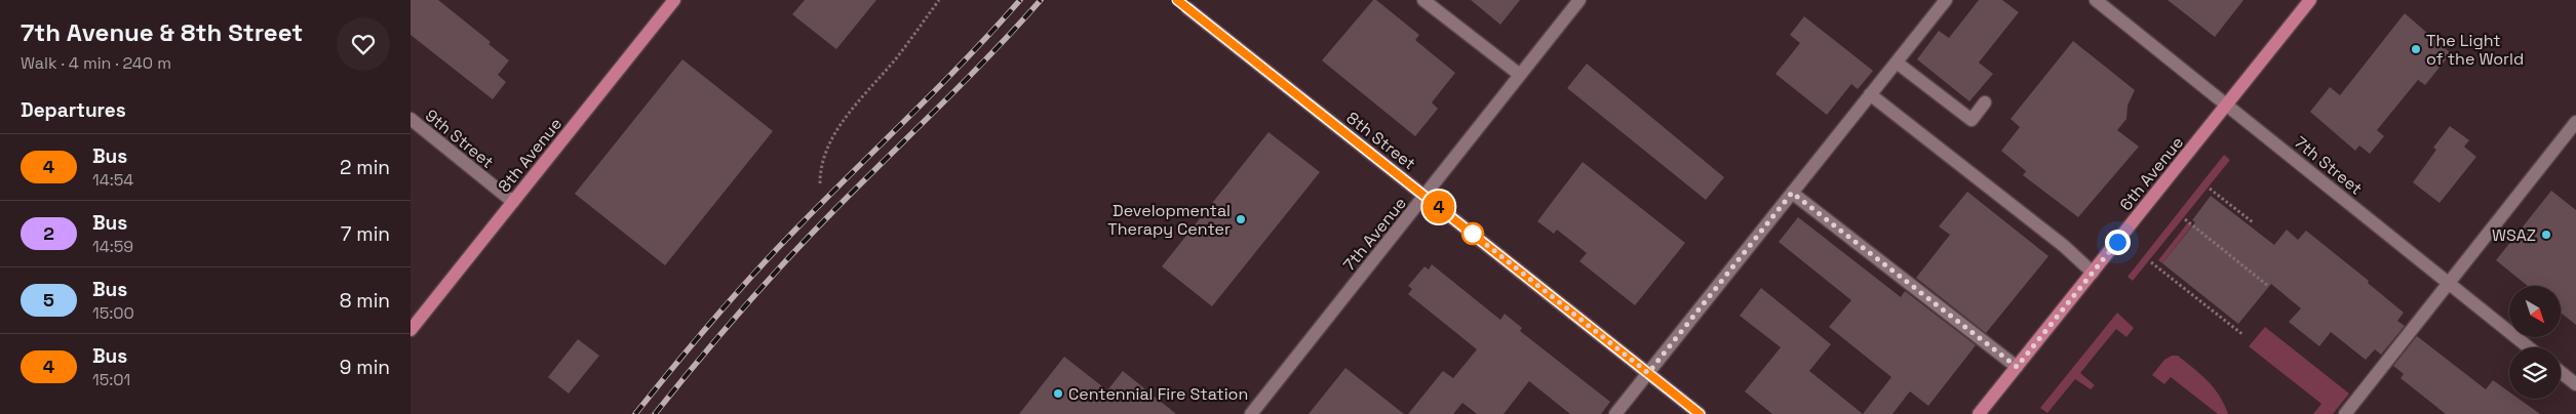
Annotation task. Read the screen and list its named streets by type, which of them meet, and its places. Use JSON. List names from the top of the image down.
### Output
{
  "streets": {
    "main road": ["8th Street", "8th Avenue", "6th Avenue"],
    "street": ["9th Street", "7th Street", "7th Avenue"]
  },
  "crossings": [
    ["9th Street", "8th Avenue"],
    ["8th Street", "7th Avenue"],
    ["7th Street", "6th Avenue"]
  ],
  "places": [
    "The Light of the World",
    "Developmental Therapy Center",
    "WSAZ",
    "Centennial Fire Station"
  ],
  "lines": ["bus line 4"],
  "north": "bottom right",
  "page": {
    "heading": [
      ["7th Avenue & 8th Street", "Walk · 4 min · 240 m"],
      "Departures"
    ],
    "on_map": "4",
    "list": [
      {
        "mark": "4",
        "name": "Bus",
        "note": "14:54",
        "value": "2 min"
      },
      {
        "mark": "2",
        "name": "Bus",
        "note": "14:59",
        "value": "7 min"
      },
      {
        "mark": "5",
        "name": "Bus",
        "note": "15:00",
        "value": "8 min"
      },
      {
        "mark": "4",
        "name": "Bus",
        "note": "15:01",
        "value": "9 min"
      }
    ]
  }
}
